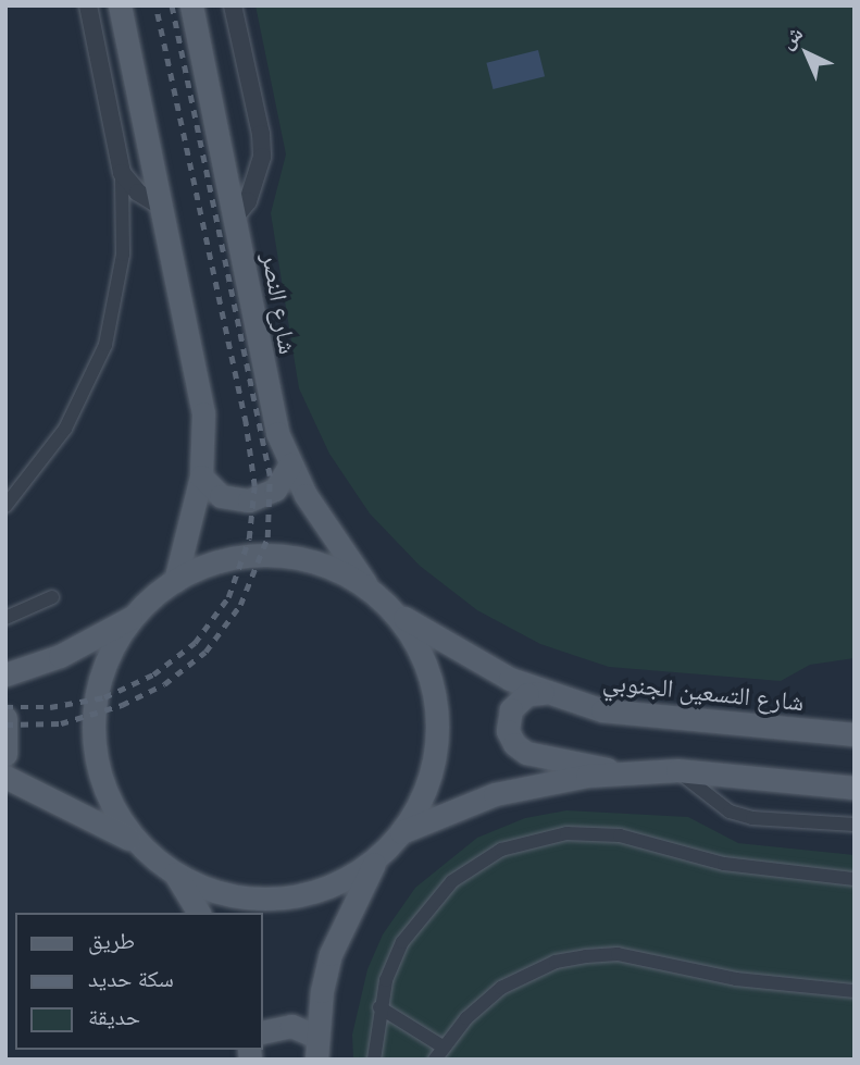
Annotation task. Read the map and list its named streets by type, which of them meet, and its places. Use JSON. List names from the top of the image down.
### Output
{
  "streets": {
    "main road": ["شارع النصر", "شارع التسعين الجنوبي"]
  },
  "legend": ["طريق", "سكة حديد", "حديقة"],
  "north": "top left"
}
